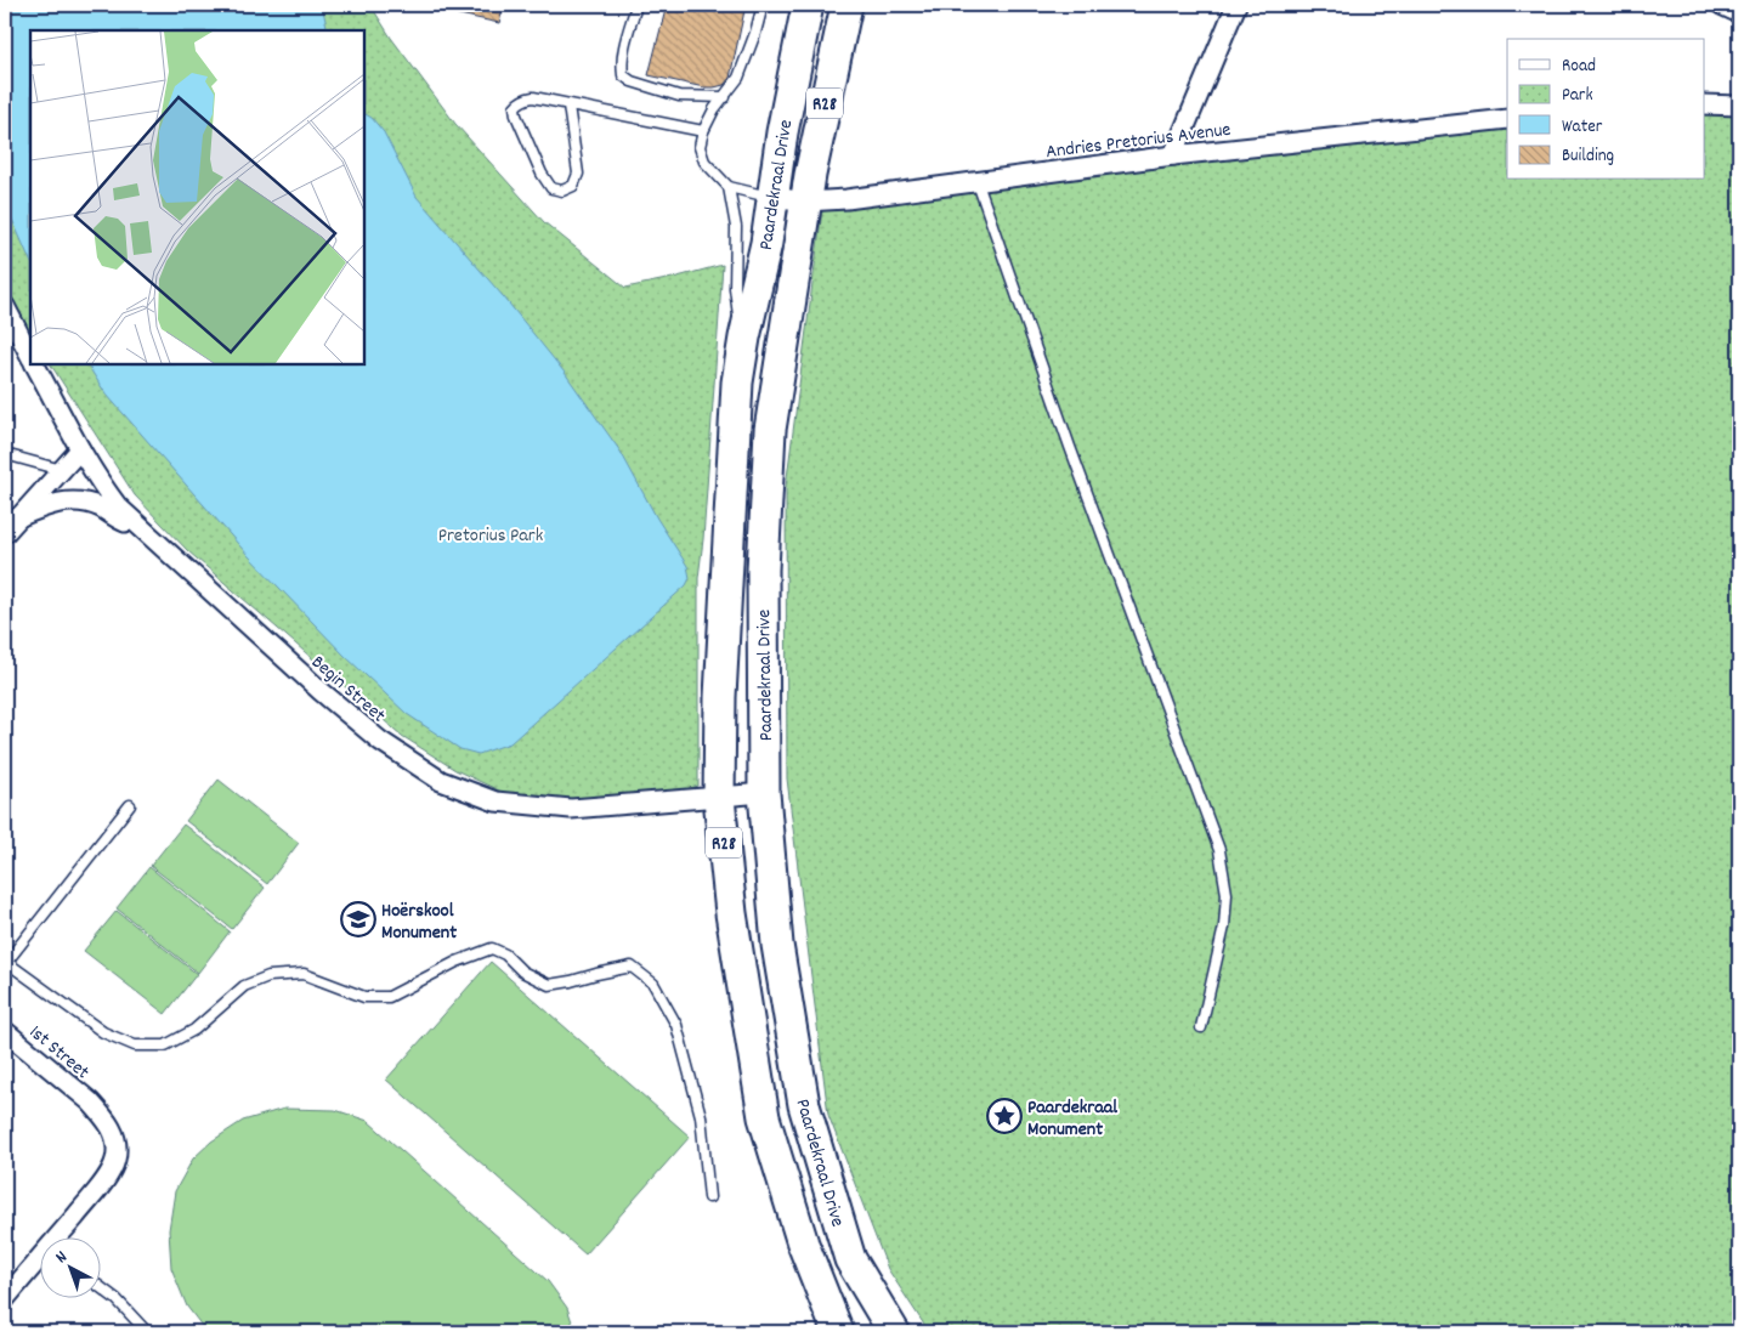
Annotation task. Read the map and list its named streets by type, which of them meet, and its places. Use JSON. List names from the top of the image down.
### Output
{
  "streets": {
    "main road": ["R28", "Paardekraal Drive"],
    "street": ["Andries Pretorius Avenue", "Begin Street", "1st Street"]
  },
  "crossings": [
    ["Andries Pretorius Avenue", "Paardekraal Drive"],
    ["Paardekraal Drive", "Begin Street"]
  ],
  "parks": ["Pretorius Park"],
  "places": {
    "school or university": ["Hoërskool Monument"],
    "place": ["Paardekraal Monument"]
  },
  "legend": [
    "Road",
    "Park",
    "Water",
    "Building"
  ],
  "north": "top left"
}
